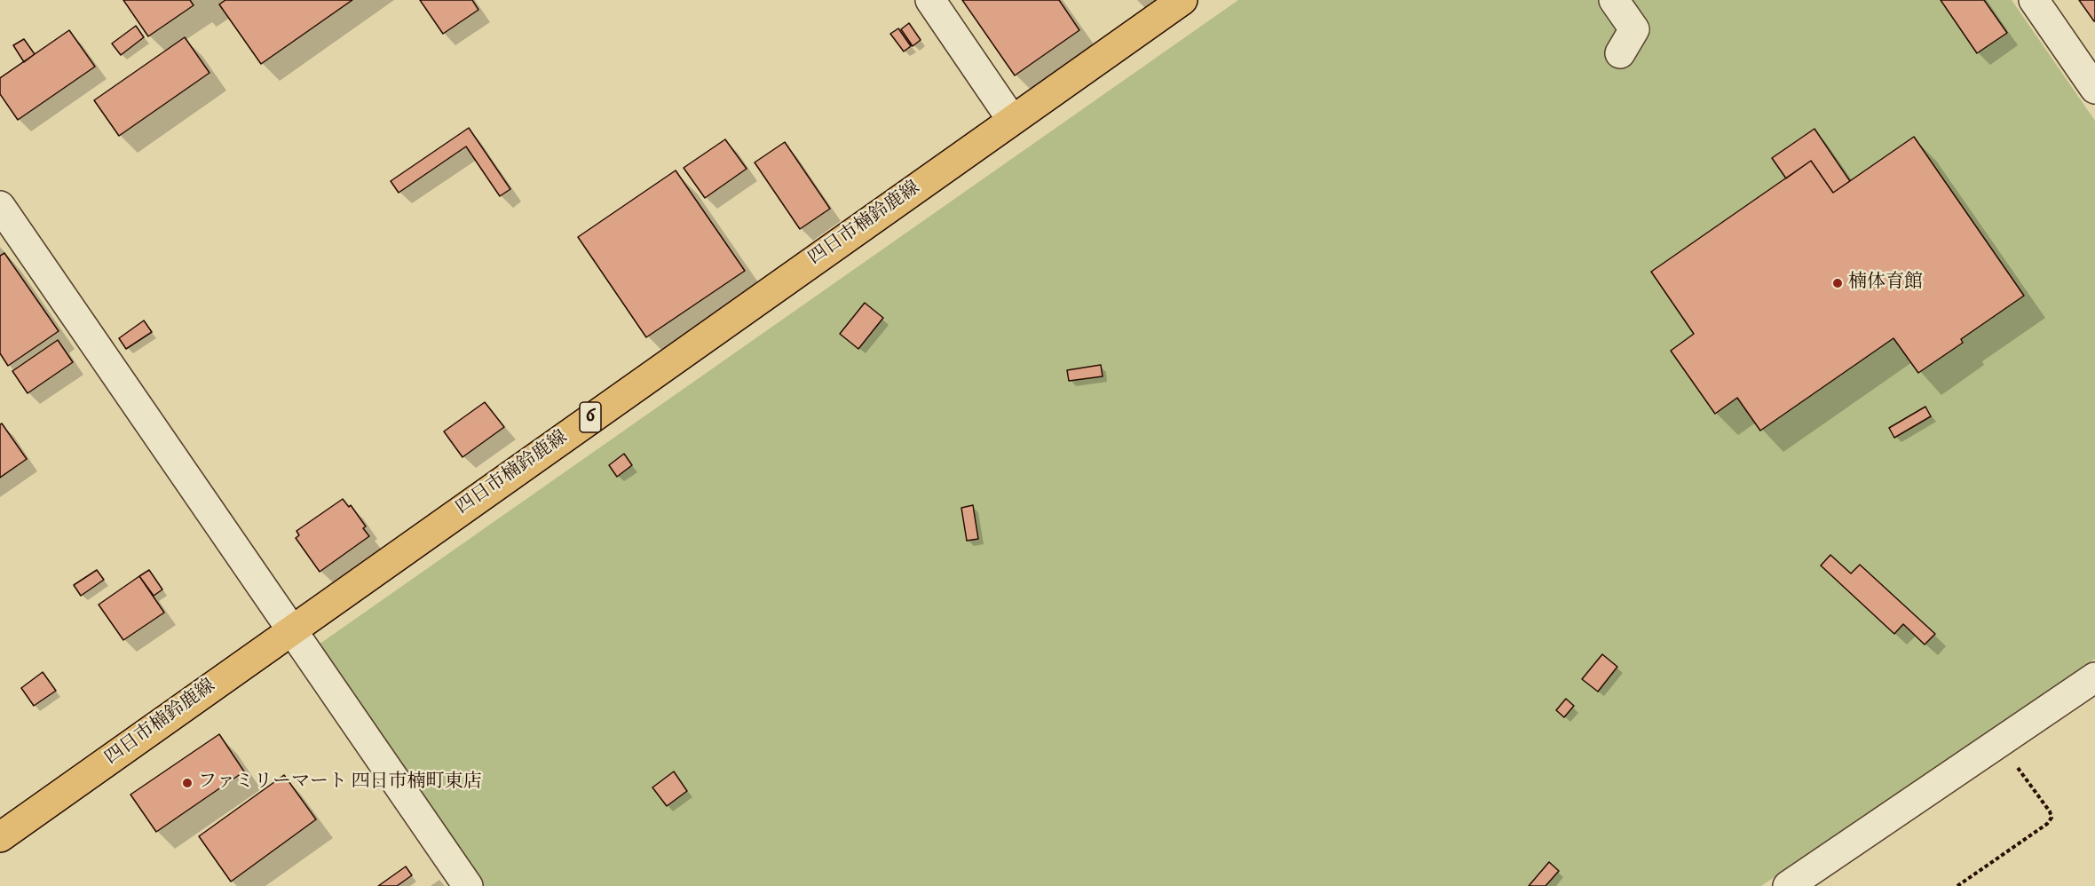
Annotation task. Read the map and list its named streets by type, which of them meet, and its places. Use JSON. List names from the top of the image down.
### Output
{
  "streets": {
    "main road": ["四日市楠鈴鹿線", "6"]
  },
  "places": ["楠体育館", "ファミリーマート 四日市楠町東店"]
}
